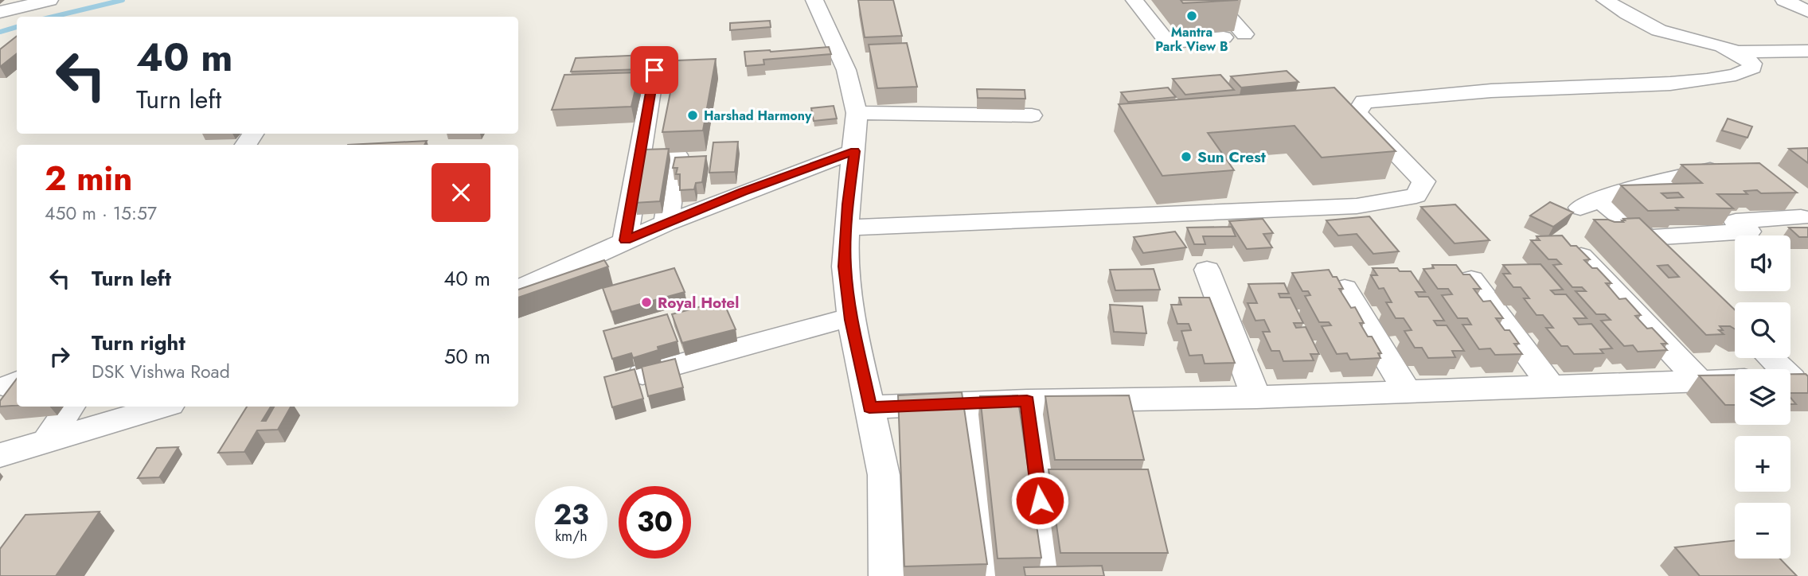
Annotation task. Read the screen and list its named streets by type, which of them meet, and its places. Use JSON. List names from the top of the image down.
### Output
{
  "places": [
    "Mantra Park View B",
    "Harshad Harmony",
    "Sun Crest",
    "Royal Hotel"
  ],
  "page": {
    "turn": ["40 m", "Turn left"],
    "heading": ["2 min", "450 m · 15:57"],
    "map_buttons": ["+", "−"],
    "list": [
      {
        "name": "Turn left",
        "value": "40 m"
      },
      {
        "name": "Turn right",
        "note": "DSK Vishwa Road",
        "value": "50 m"
      }
    ],
    "speed": "23 km/h",
    "limit": "30"
  }
}
